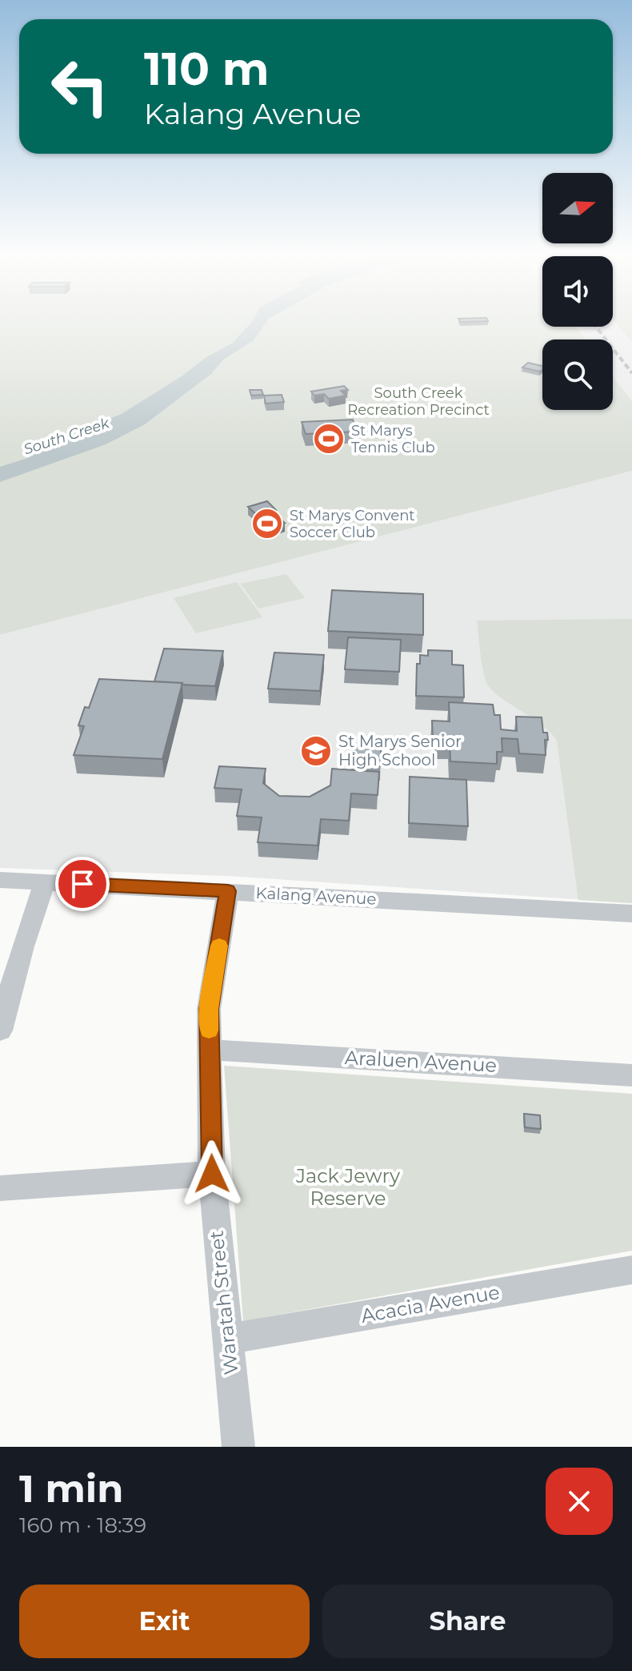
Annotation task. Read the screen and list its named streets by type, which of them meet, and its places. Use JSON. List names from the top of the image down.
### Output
{
  "streets": {
    "street": [
      "Kalang Avenue",
      "Araluen Avenue",
      "Waratah Street",
      "Acacia Avenue"
    ]
  },
  "crossings": [
    ["Kalang Avenue", "Waratah Street"],
    ["Araluen Avenue", "Waratah Street"],
    ["Waratah Street", "Acacia Avenue"]
  ],
  "water": ["South Creek"],
  "parks": ["South Creek Recreation Precinct", "Jack Jewry Reserve"],
  "places": {
    "sports": ["St Marys Tennis Club", "St Marys Convent Soccer Club"],
    "school or university": ["St Marys Senior High School"]
  },
  "north": "right",
  "page": {
    "turn": ["110 m", "Kalang Avenue"],
    "heading": ["1 min", "160 m · 18:39"],
    "buttons": ["Exit", "Share"]
  }
}
